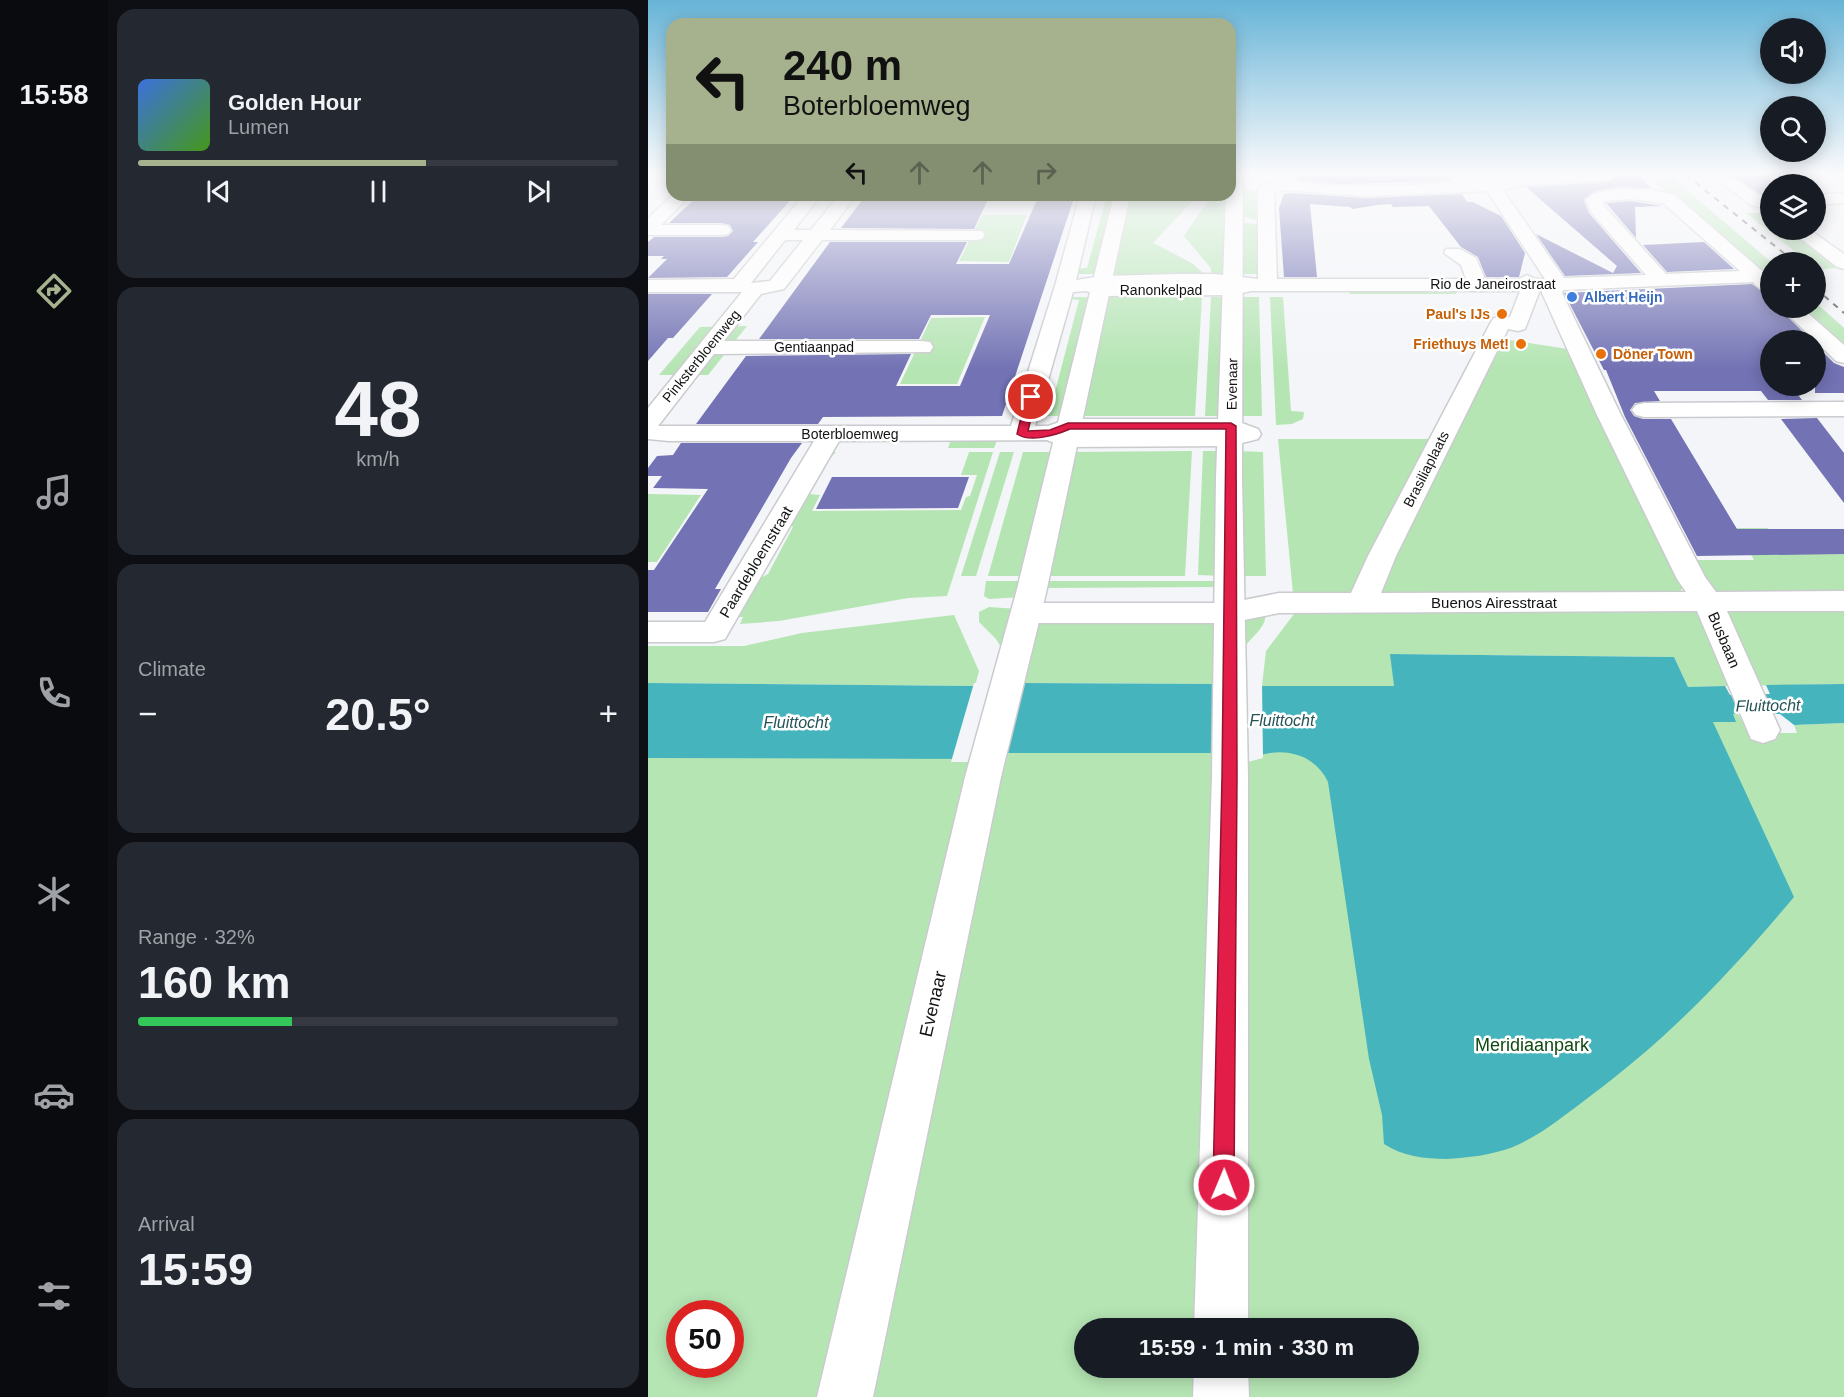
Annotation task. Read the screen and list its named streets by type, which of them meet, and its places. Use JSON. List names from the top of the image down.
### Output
{
  "streets": {
    "street": [
      "Rio de Janeirostraat",
      "Ranonkelpad",
      "Gentiaanpad",
      "Pinksterbloemweg",
      "Evenaar",
      "Boterbloemweg",
      "Brasiliaplaats",
      "Paardebloemstraat",
      "Buenos Airesstraat",
      "Busbaan"
    ]
  },
  "crossings": [
    ["Rio de Janeirostraat", "Ranonkelpad"],
    ["Rio de Janeirostraat", "Evenaar"],
    ["Rio de Janeirostraat", "Brasiliaplaats"],
    ["Ranonkelpad", "Evenaar"],
    ["Gentiaanpad", "Pinksterbloemweg"],
    ["Evenaar", "Boterbloemweg"],
    ["Evenaar", "Buenos Airesstraat"],
    ["Boterbloemweg", "Paardebloemstraat"],
    ["Brasiliaplaats", "Buenos Airesstraat"],
    ["Buenos Airesstraat", "Busbaan"]
  ],
  "water": ["Fluittocht"],
  "parks": ["Meridiaanpark"],
  "places": [
    "Albert Heijn",
    "Paul's IJs",
    "Friethuys Met!",
    "Döner Town"
  ],
  "page": {
    "tabs": "15:58",
    "map_buttons": ["+", "−"],
    "turn": ["240 m", "Boterbloemweg"],
    "song": ["Golden Hour", "Lumen"],
    "tile": [
      ["48", "km/h"],
      "Climate",
      ["Range · 32%", "160 km"],
      ["Arrival", "15:59"]
    ],
    "heat": ["−", "20.5°", "+"],
    "limit": "50",
    "trip": "15:59 · 1 min · 330 m"
  }
}
